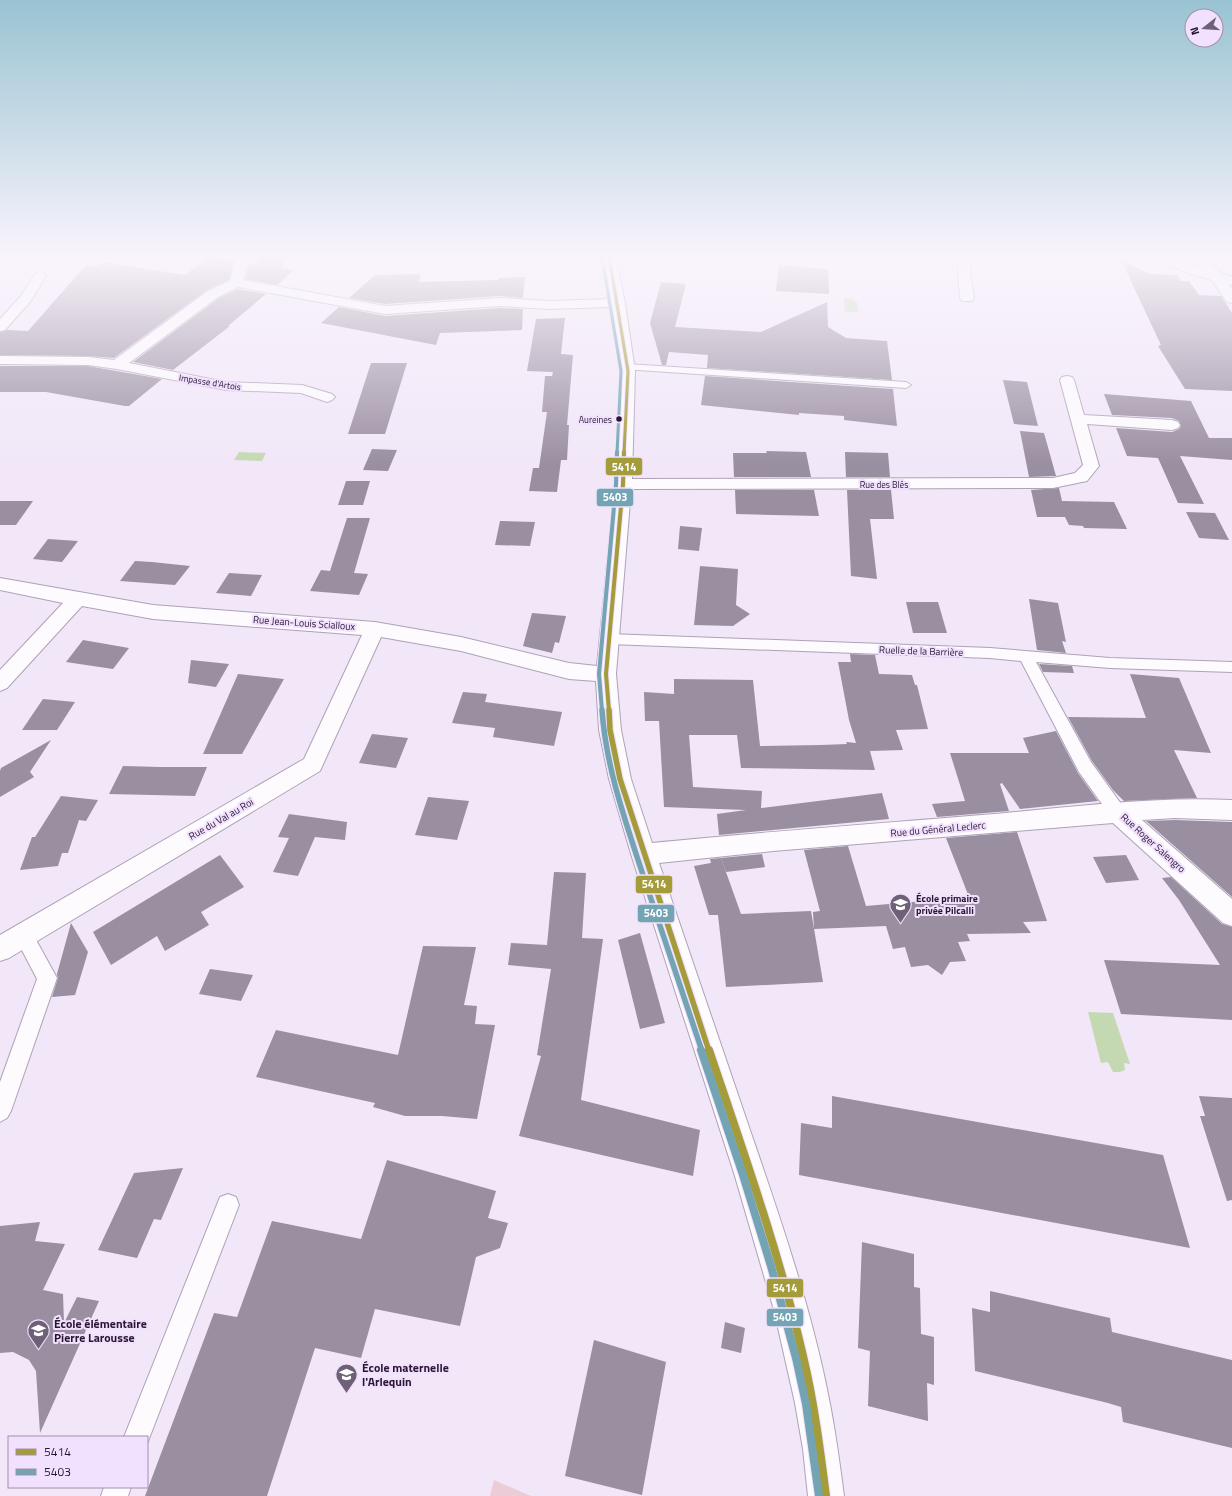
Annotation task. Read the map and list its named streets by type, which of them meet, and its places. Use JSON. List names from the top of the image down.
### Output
{
  "streets": {
    "street": [
      "Impasse d'Artois",
      "Rue des Blés",
      "Rue Jean-Louis Scialloux",
      "Rue du Val au Roi",
      "Rue du Général Leclerc",
      "Rue Roger Salengro"
    ],
    "lane": ["Ruelle de la Barrière"]
  },
  "crossings": [
    ["Rue Jean-Louis Scialloux", "Rue du Val au Roi"],
    ["Ruelle de la Barrière", "Rue Roger Salengro"],
    ["Rue du Général Leclerc", "Rue Roger Salengro"]
  ],
  "places": {
    "other": ["Aureines"],
    "school or university": ["École primaire privée Pilcalli", "École élémentaire Pierre Larousse", "École maternelle l'Arlequin"]
  },
  "lines": ["transit line 5414", "transit line 5403"],
  "legend": ["5414", "5403"],
  "north": "left"
}
